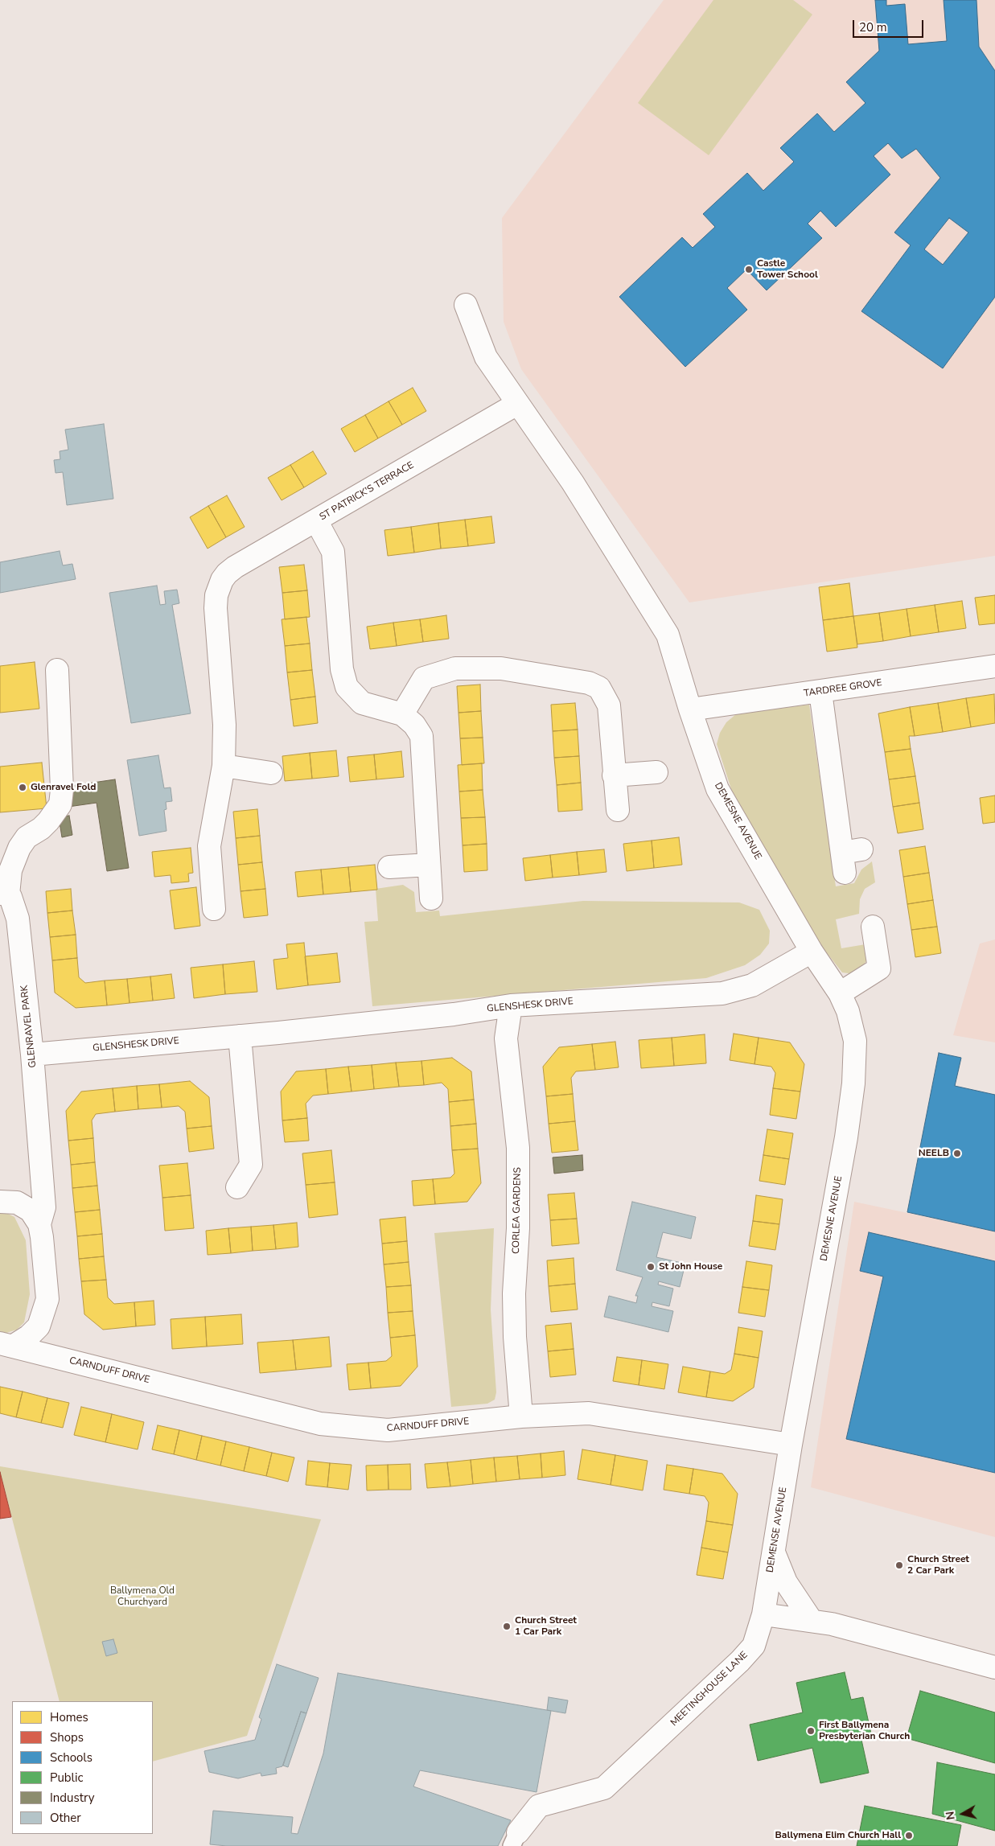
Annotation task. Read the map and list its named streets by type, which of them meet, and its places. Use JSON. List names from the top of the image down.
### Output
{
  "streets": {
    "street": [
      "ST PATRICK'S TERRACE",
      "TARDREE GROVE",
      "DEMESNE AVENUE",
      "GLENSHESK DRIVE",
      "GLENRAVEL PARK",
      "CORLEA GARDENS",
      "CARNDUFF DRIVE",
      "DEMENSE AVENUE",
      "MEETINGHOUSE LANE"
    ]
  },
  "crossings": [
    ["ST PATRICK'S TERRACE", "DEMESNE AVENUE"],
    ["TARDREE GROVE", "DEMESNE AVENUE"],
    ["DEMESNE AVENUE", "GLENSHESK DRIVE"],
    ["DEMESNE AVENUE", "CARNDUFF DRIVE"],
    ["DEMESNE AVENUE", "DEMENSE AVENUE"],
    ["GLENSHESK DRIVE", "GLENRAVEL PARK"],
    ["GLENSHESK DRIVE", "CORLEA GARDENS"],
    ["GLENRAVEL PARK", "CARNDUFF DRIVE"],
    ["CORLEA GARDENS", "CARNDUFF DRIVE"],
    ["CARNDUFF DRIVE", "DEMENSE AVENUE"],
    ["DEMENSE AVENUE", "MEETINGHOUSE LANE"]
  ],
  "parks": ["Ballymena Old Churchyard"],
  "places": [
    "Castle Tower School",
    "Glenravel Fold",
    "NEELB",
    "St John House",
    "Church Street 2 Car Park",
    "Church Street 1 Car Park",
    "First Ballymena Presbyterian Church",
    "Ballymena Elim Church Hall"
  ],
  "legend": [
    "Homes",
    "Shops",
    "Schools",
    "Public",
    "Industry",
    "Other"
  ],
  "scale_bar": "20 m",
  "north": "left"
}
